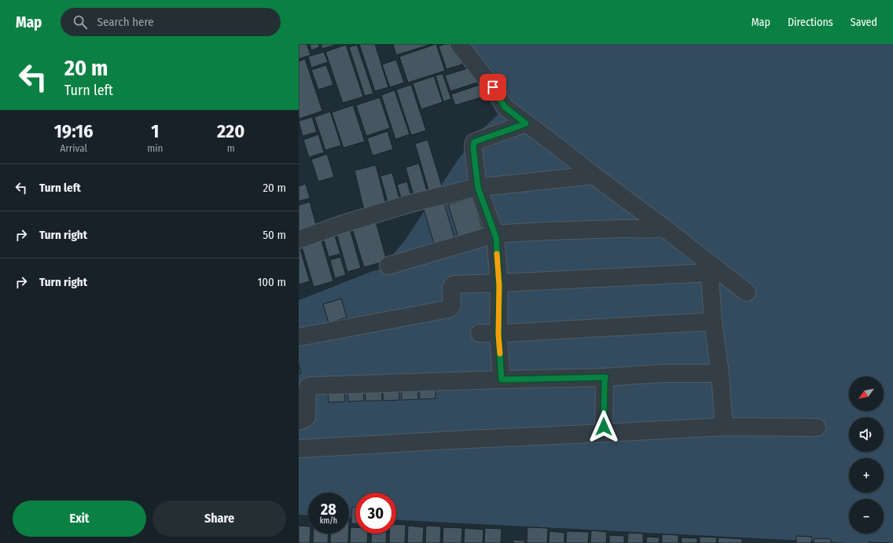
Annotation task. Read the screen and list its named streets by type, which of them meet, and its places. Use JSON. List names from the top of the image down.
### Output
{
  "north": "bottom left",
  "page": {
    "header": "Map",
    "search": "Search here",
    "nav": ["Map", "Directions", "Saved"],
    "turn": ["20 m", "Turn left"],
    "eta": [
      "19:16",
      "Arrival",
      "1",
      "min",
      "220",
      "m"
    ],
    "list": [
      {
        "name": "Turn left",
        "value": "20 m"
      },
      {
        "name": "Turn right",
        "value": "50 m"
      },
      {
        "name": "Turn right",
        "value": "100 m"
      }
    ],
    "map_buttons": ["+", "−"],
    "speed": "28 km/h",
    "limit": "30",
    "buttons": ["Exit", "Share"]
  }
}
